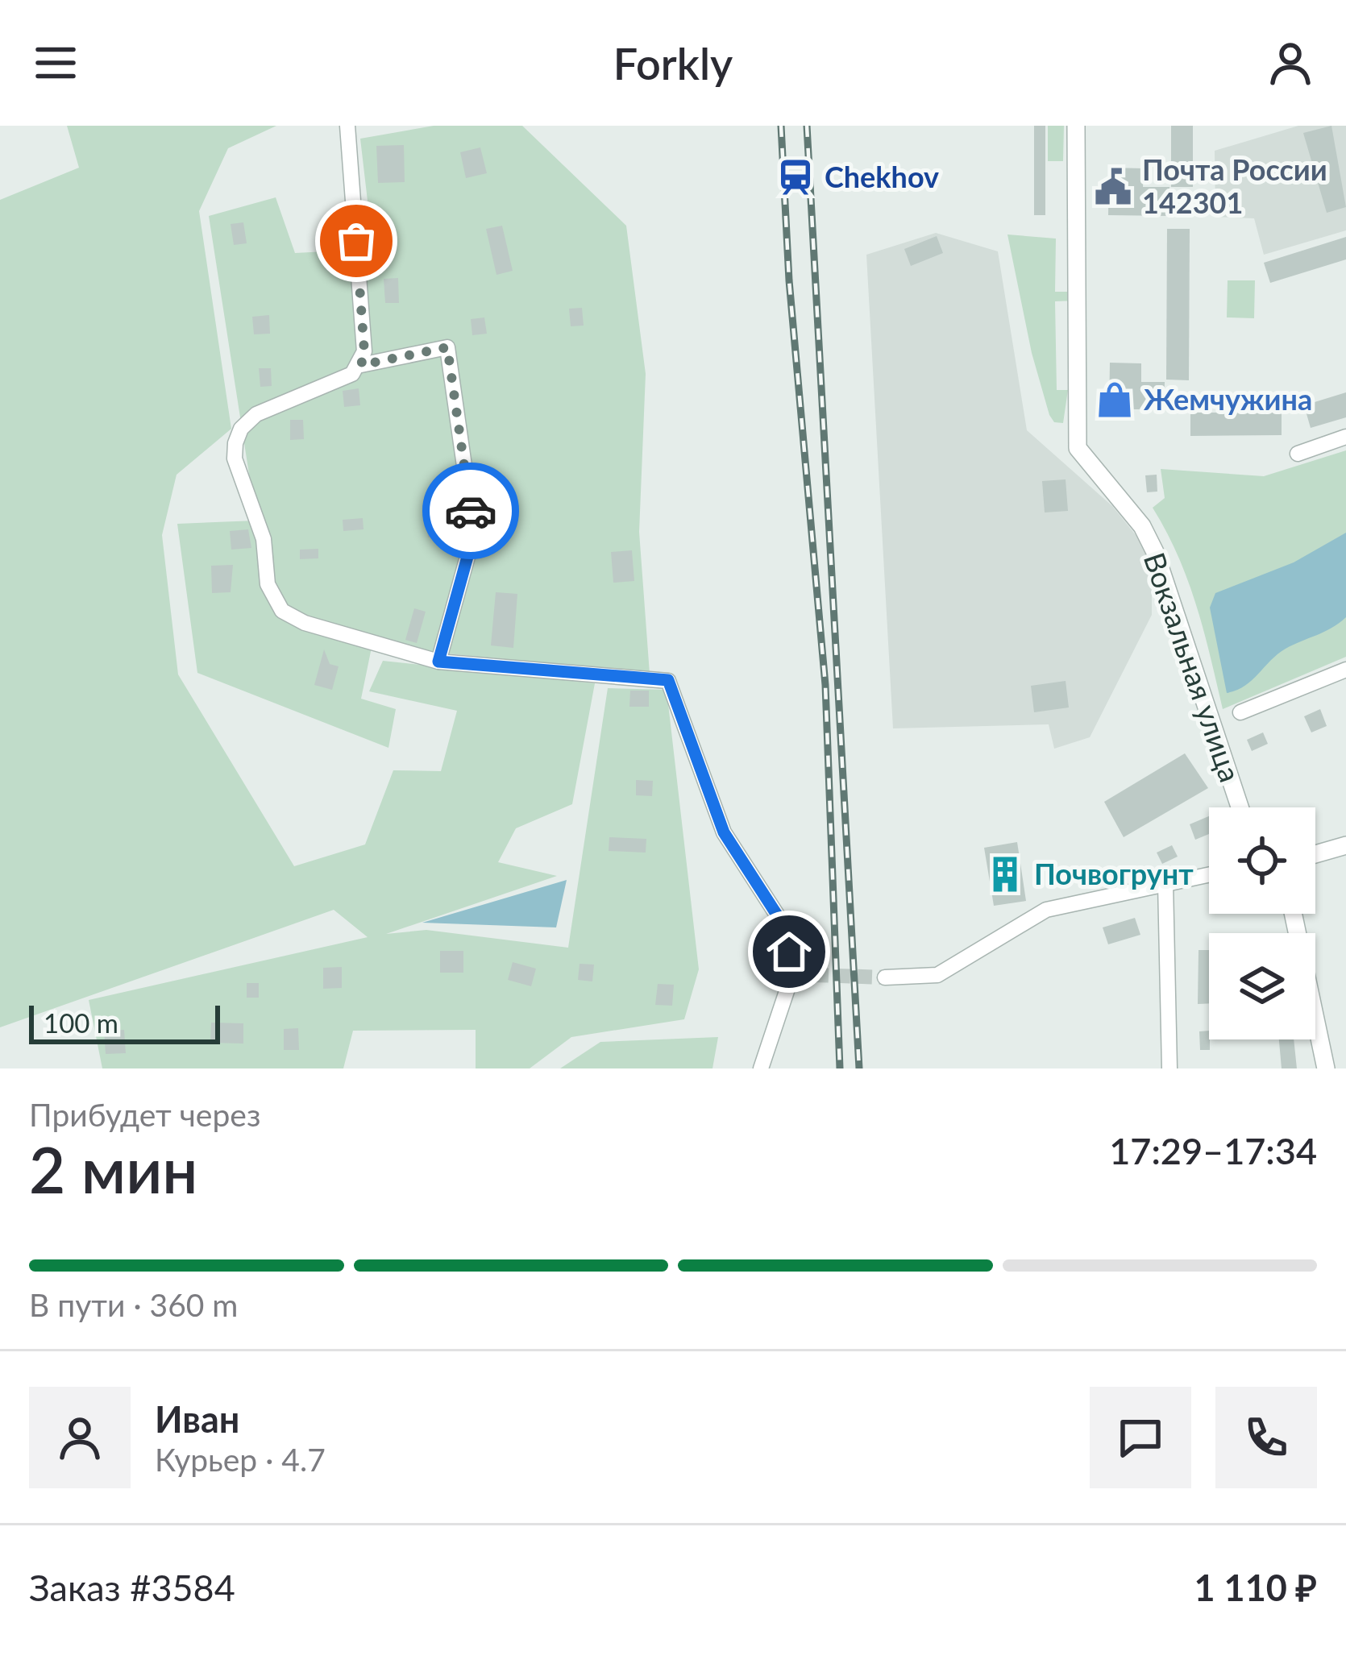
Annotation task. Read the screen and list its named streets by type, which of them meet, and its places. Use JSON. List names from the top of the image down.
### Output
{
  "streets": {
    "street": ["Вокзальная улица"]
  },
  "places": {
    "station": ["Chekhov"],
    "public building": ["Почта России 142301"],
    "shop": ["Жемчужина"],
    "building": ["Почвогрунт"]
  },
  "scale_bar": "100 m",
  "page": {
    "header": "Forkly",
    "scale": "100 m",
    "heading": ["2 мин", "Прибудет через", "17:29–17:34"],
    "panel": [
      "Иван",
      "Курьер · 4.7",
      "Заказ #3584",
      "1 110 ₽"
    ],
    "bar": "В пути · 360 m"
  }
}
